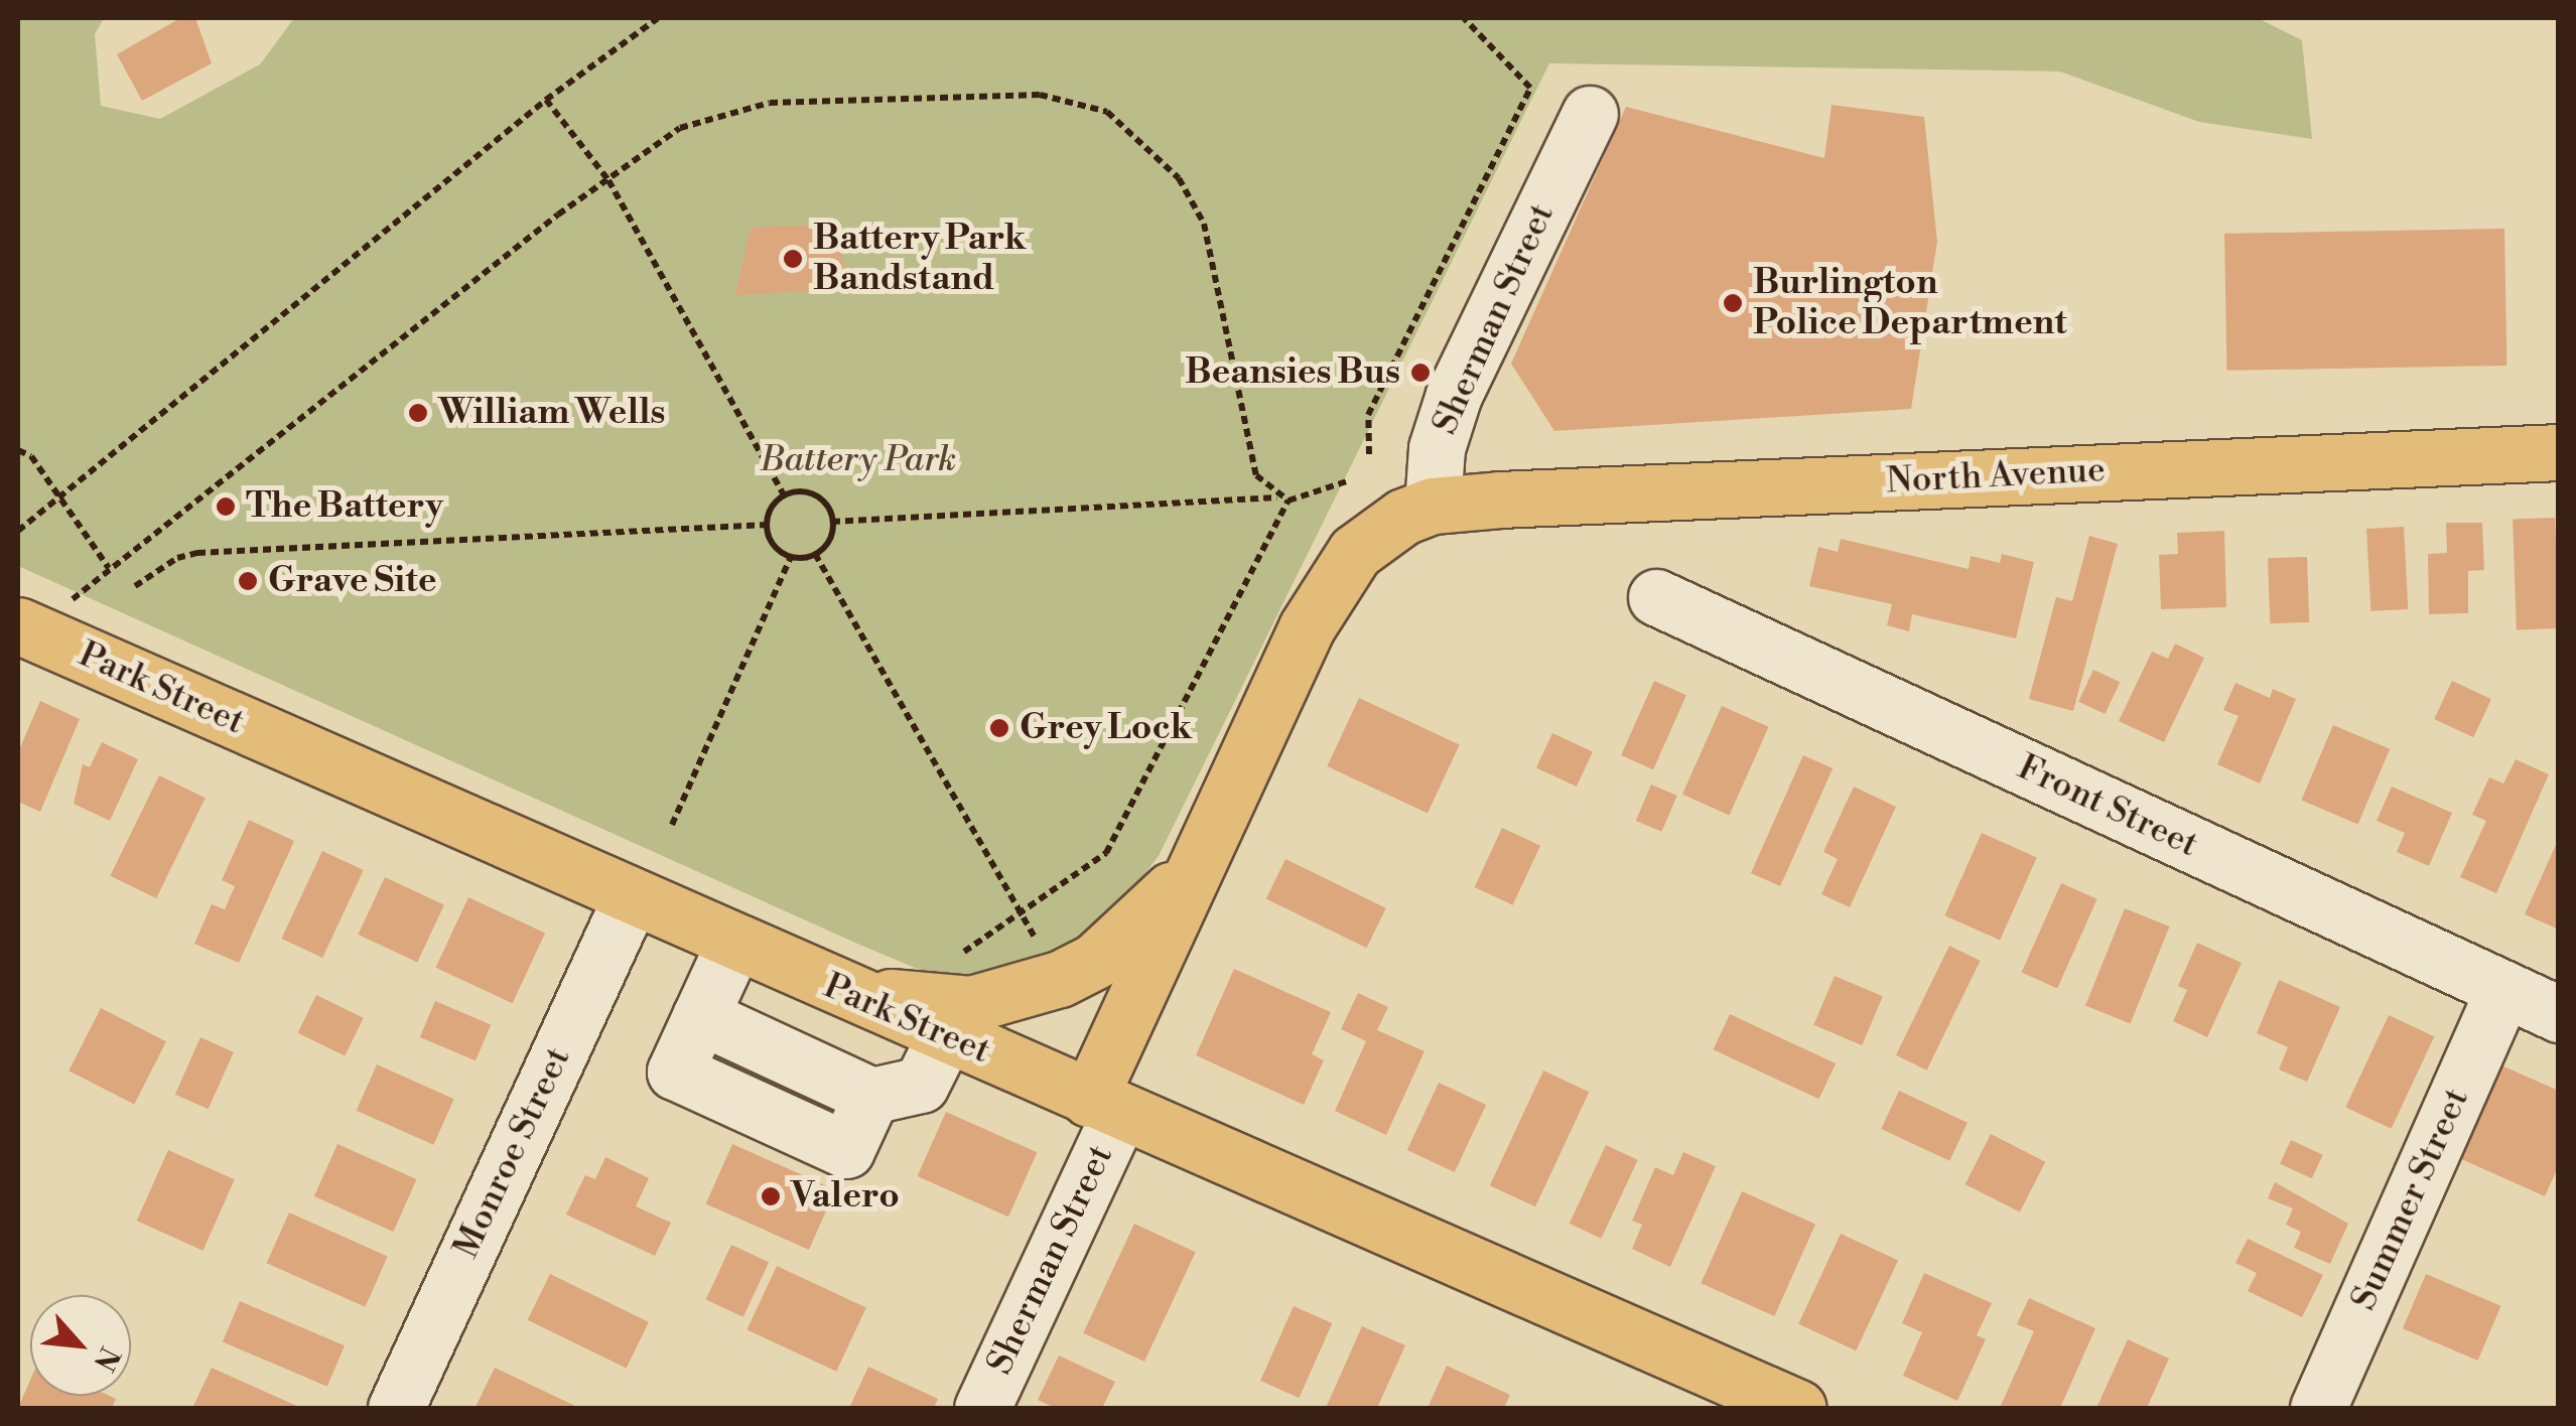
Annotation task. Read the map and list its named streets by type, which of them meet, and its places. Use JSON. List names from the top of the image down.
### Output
{
  "streets": {
    "main road": ["Sherman Street", "North Avenue", "Park Street"],
    "street": ["Front Street", "Monroe Street", "Summer Street"]
  },
  "crossings": [
    ["Sherman Street", "North Avenue"],
    ["Sherman Street", "Park Street"],
    ["Park Street", "Monroe Street"],
    ["Front Street", "Summer Street"]
  ],
  "parks": ["Battery Park"],
  "places": [
    "Battery Park Bandstand",
    "Burlington Police Department",
    "Beansies Bus",
    "William Wells",
    "The Battery",
    "Grave Site",
    "Grey Lock",
    "Valero"
  ],
  "north": "bottom right"
}
